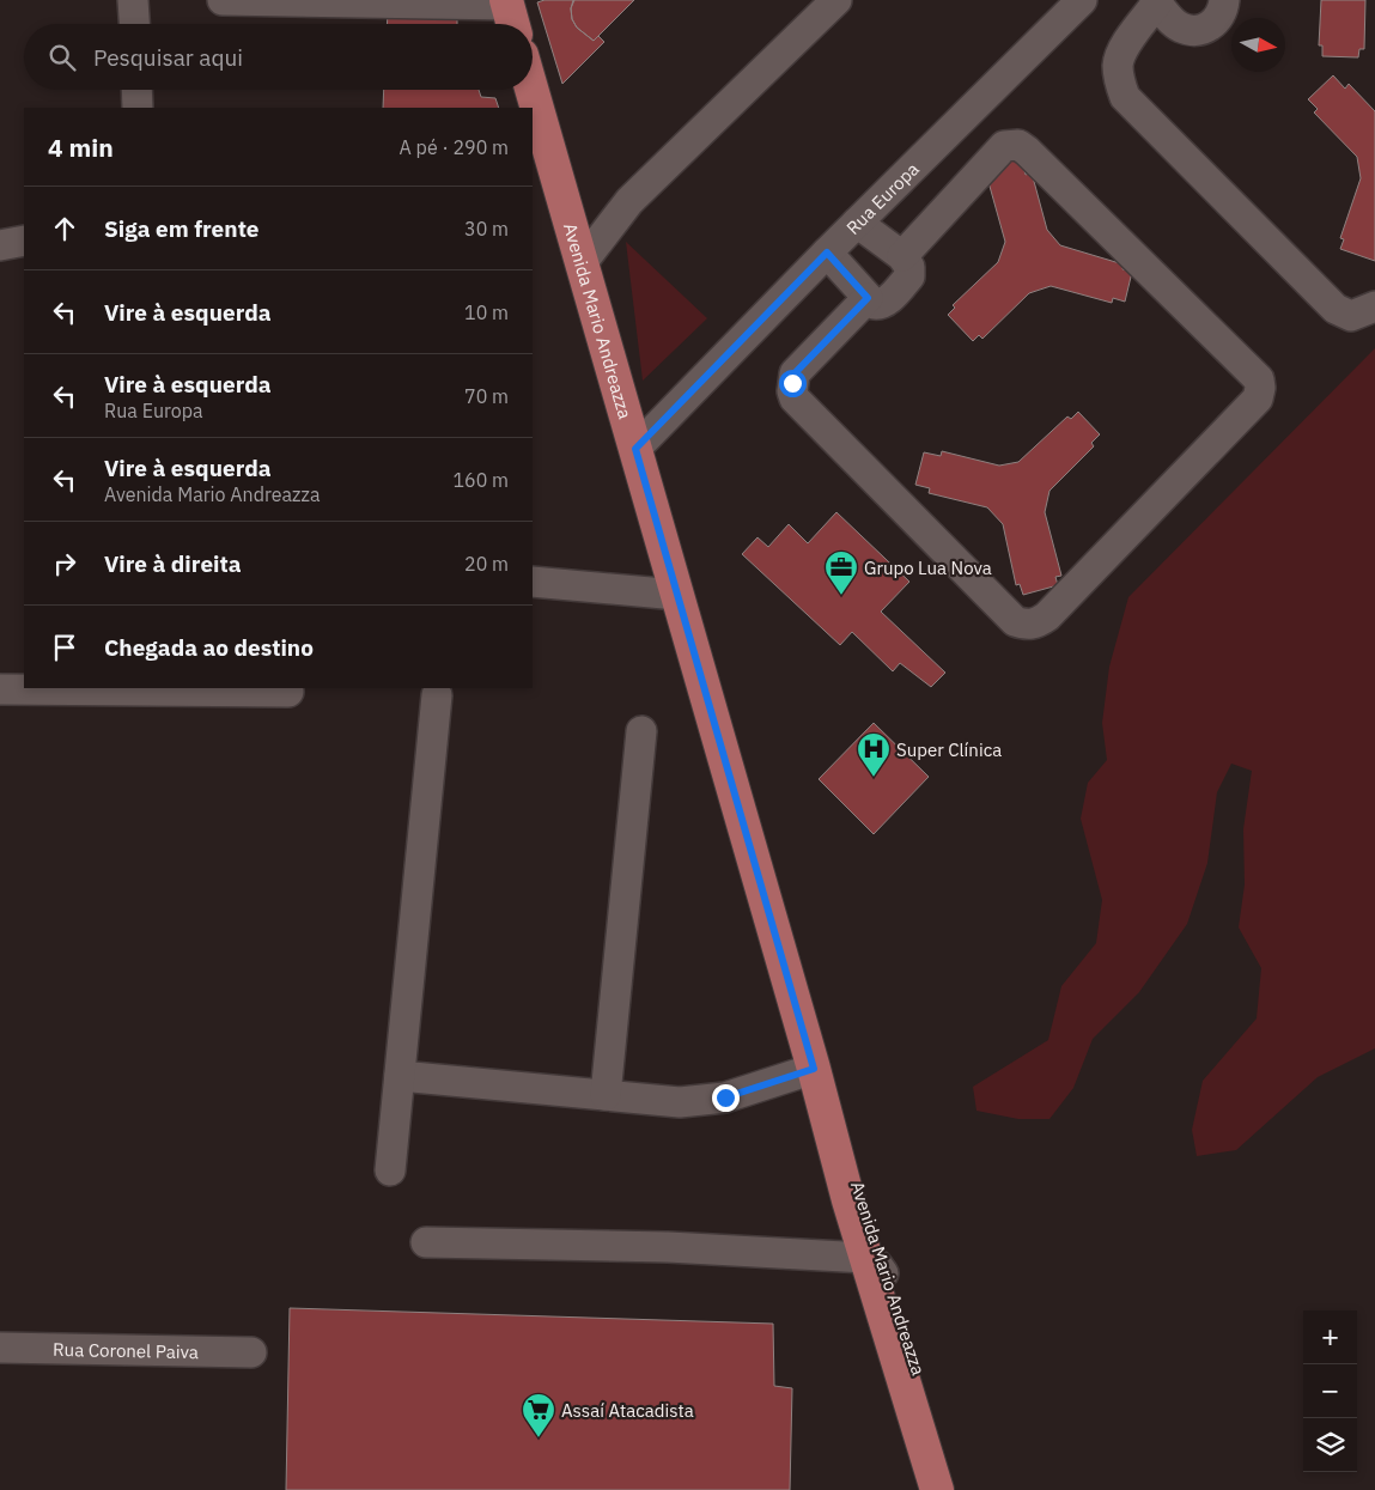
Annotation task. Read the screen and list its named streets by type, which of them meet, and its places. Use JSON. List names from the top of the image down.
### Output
{
  "streets": {
    "main road": ["Avenida Mario Andreazza"],
    "street": ["Rua Europa", "Rua Coronel Paiva"]
  },
  "crossings": [
    ["Rua Europa", "Avenida Mario Andreazza"]
  ],
  "places": {
    "office": ["Grupo Lua Nova"],
    "hospital": ["Super Clínica"],
    "supermarket": ["Assaí Atacadista"]
  },
  "north": "right",
  "page": {
    "search": "Pesquisar aqui",
    "heading": ["4 min", "A pé · 290 m"],
    "list": [
      ["Siga em frente", "30 m"],
      ["Vire à esquerda", "10 m"],
      ["Vire à esquerda", "Rua Europa", "70 m"],
      ["Vire à esquerda", "Avenida Mario Andreazza", "160 m"],
      ["Vire à direita", "20 m"],
      "Chegada ao destino"
    ],
    "map_buttons": ["+", "−"]
  }
}
